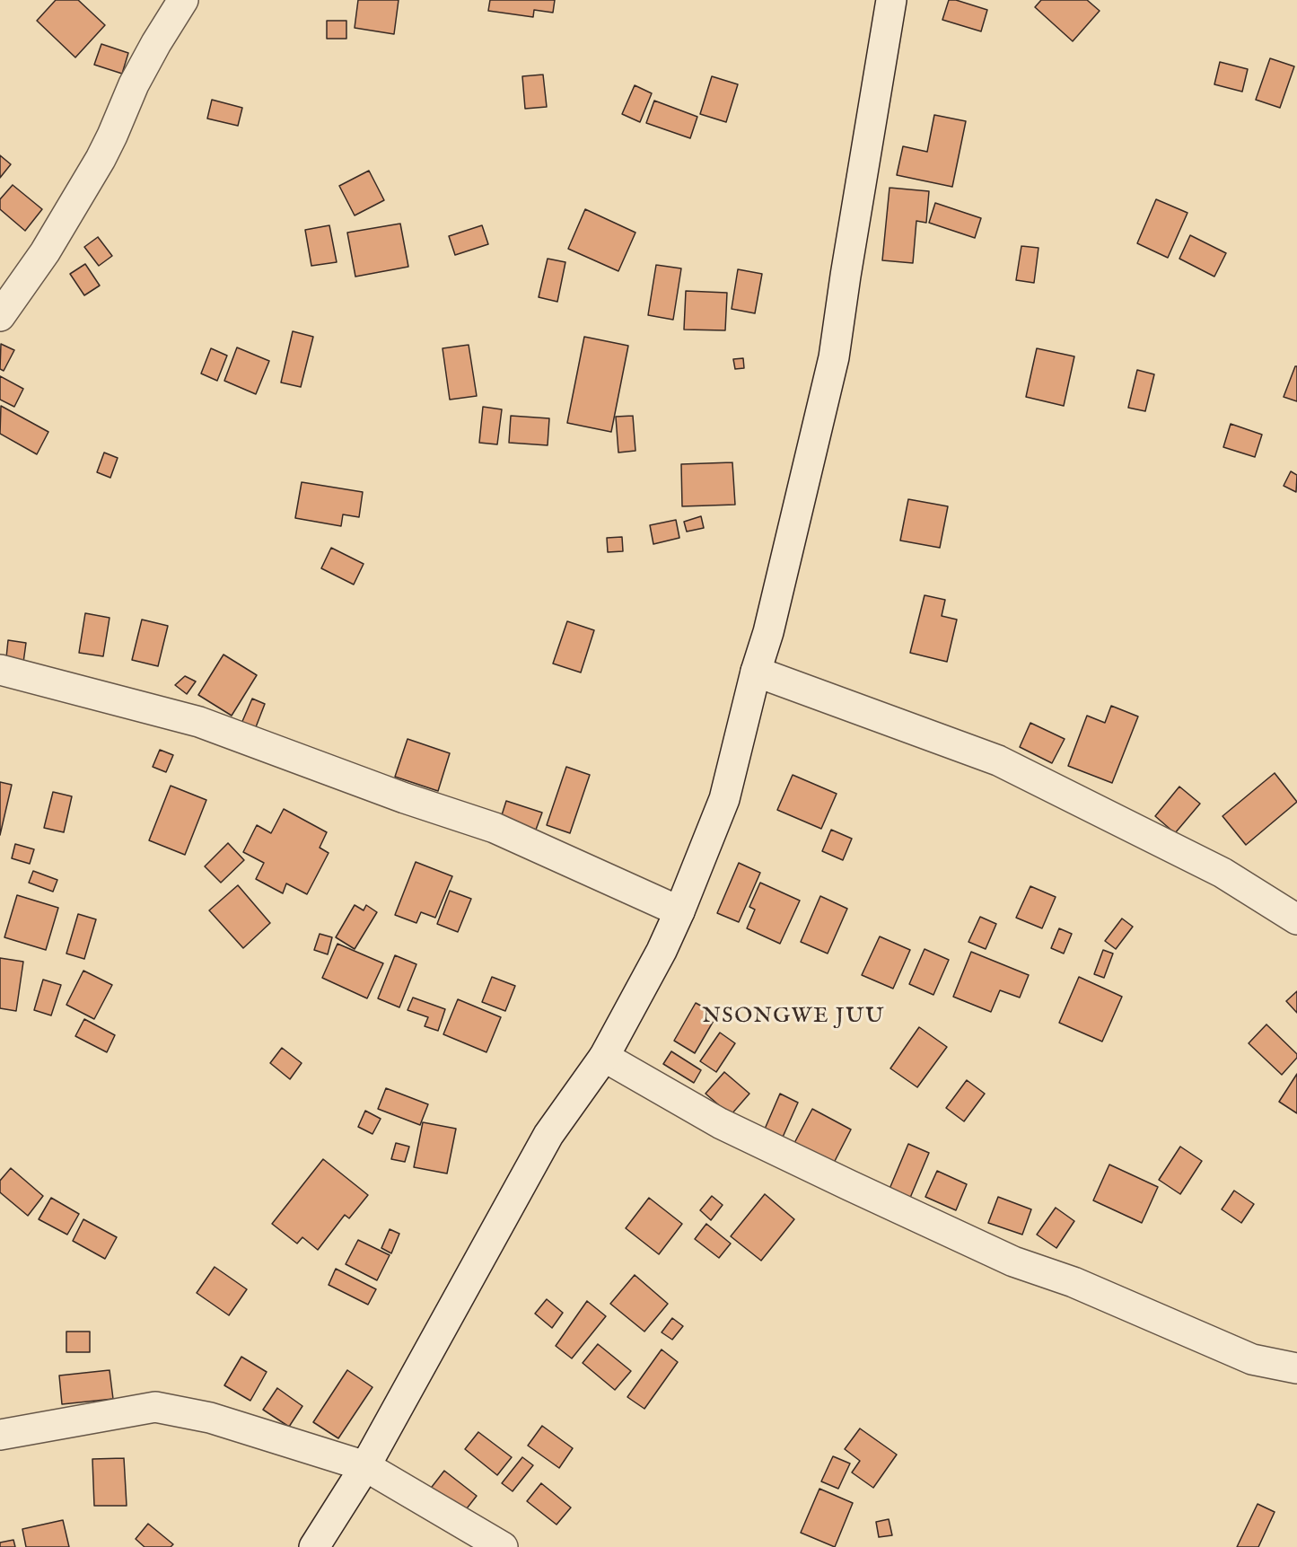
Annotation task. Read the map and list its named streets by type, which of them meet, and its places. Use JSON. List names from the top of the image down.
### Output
{
  "districts": ["NSONGWE JUU"]
}
